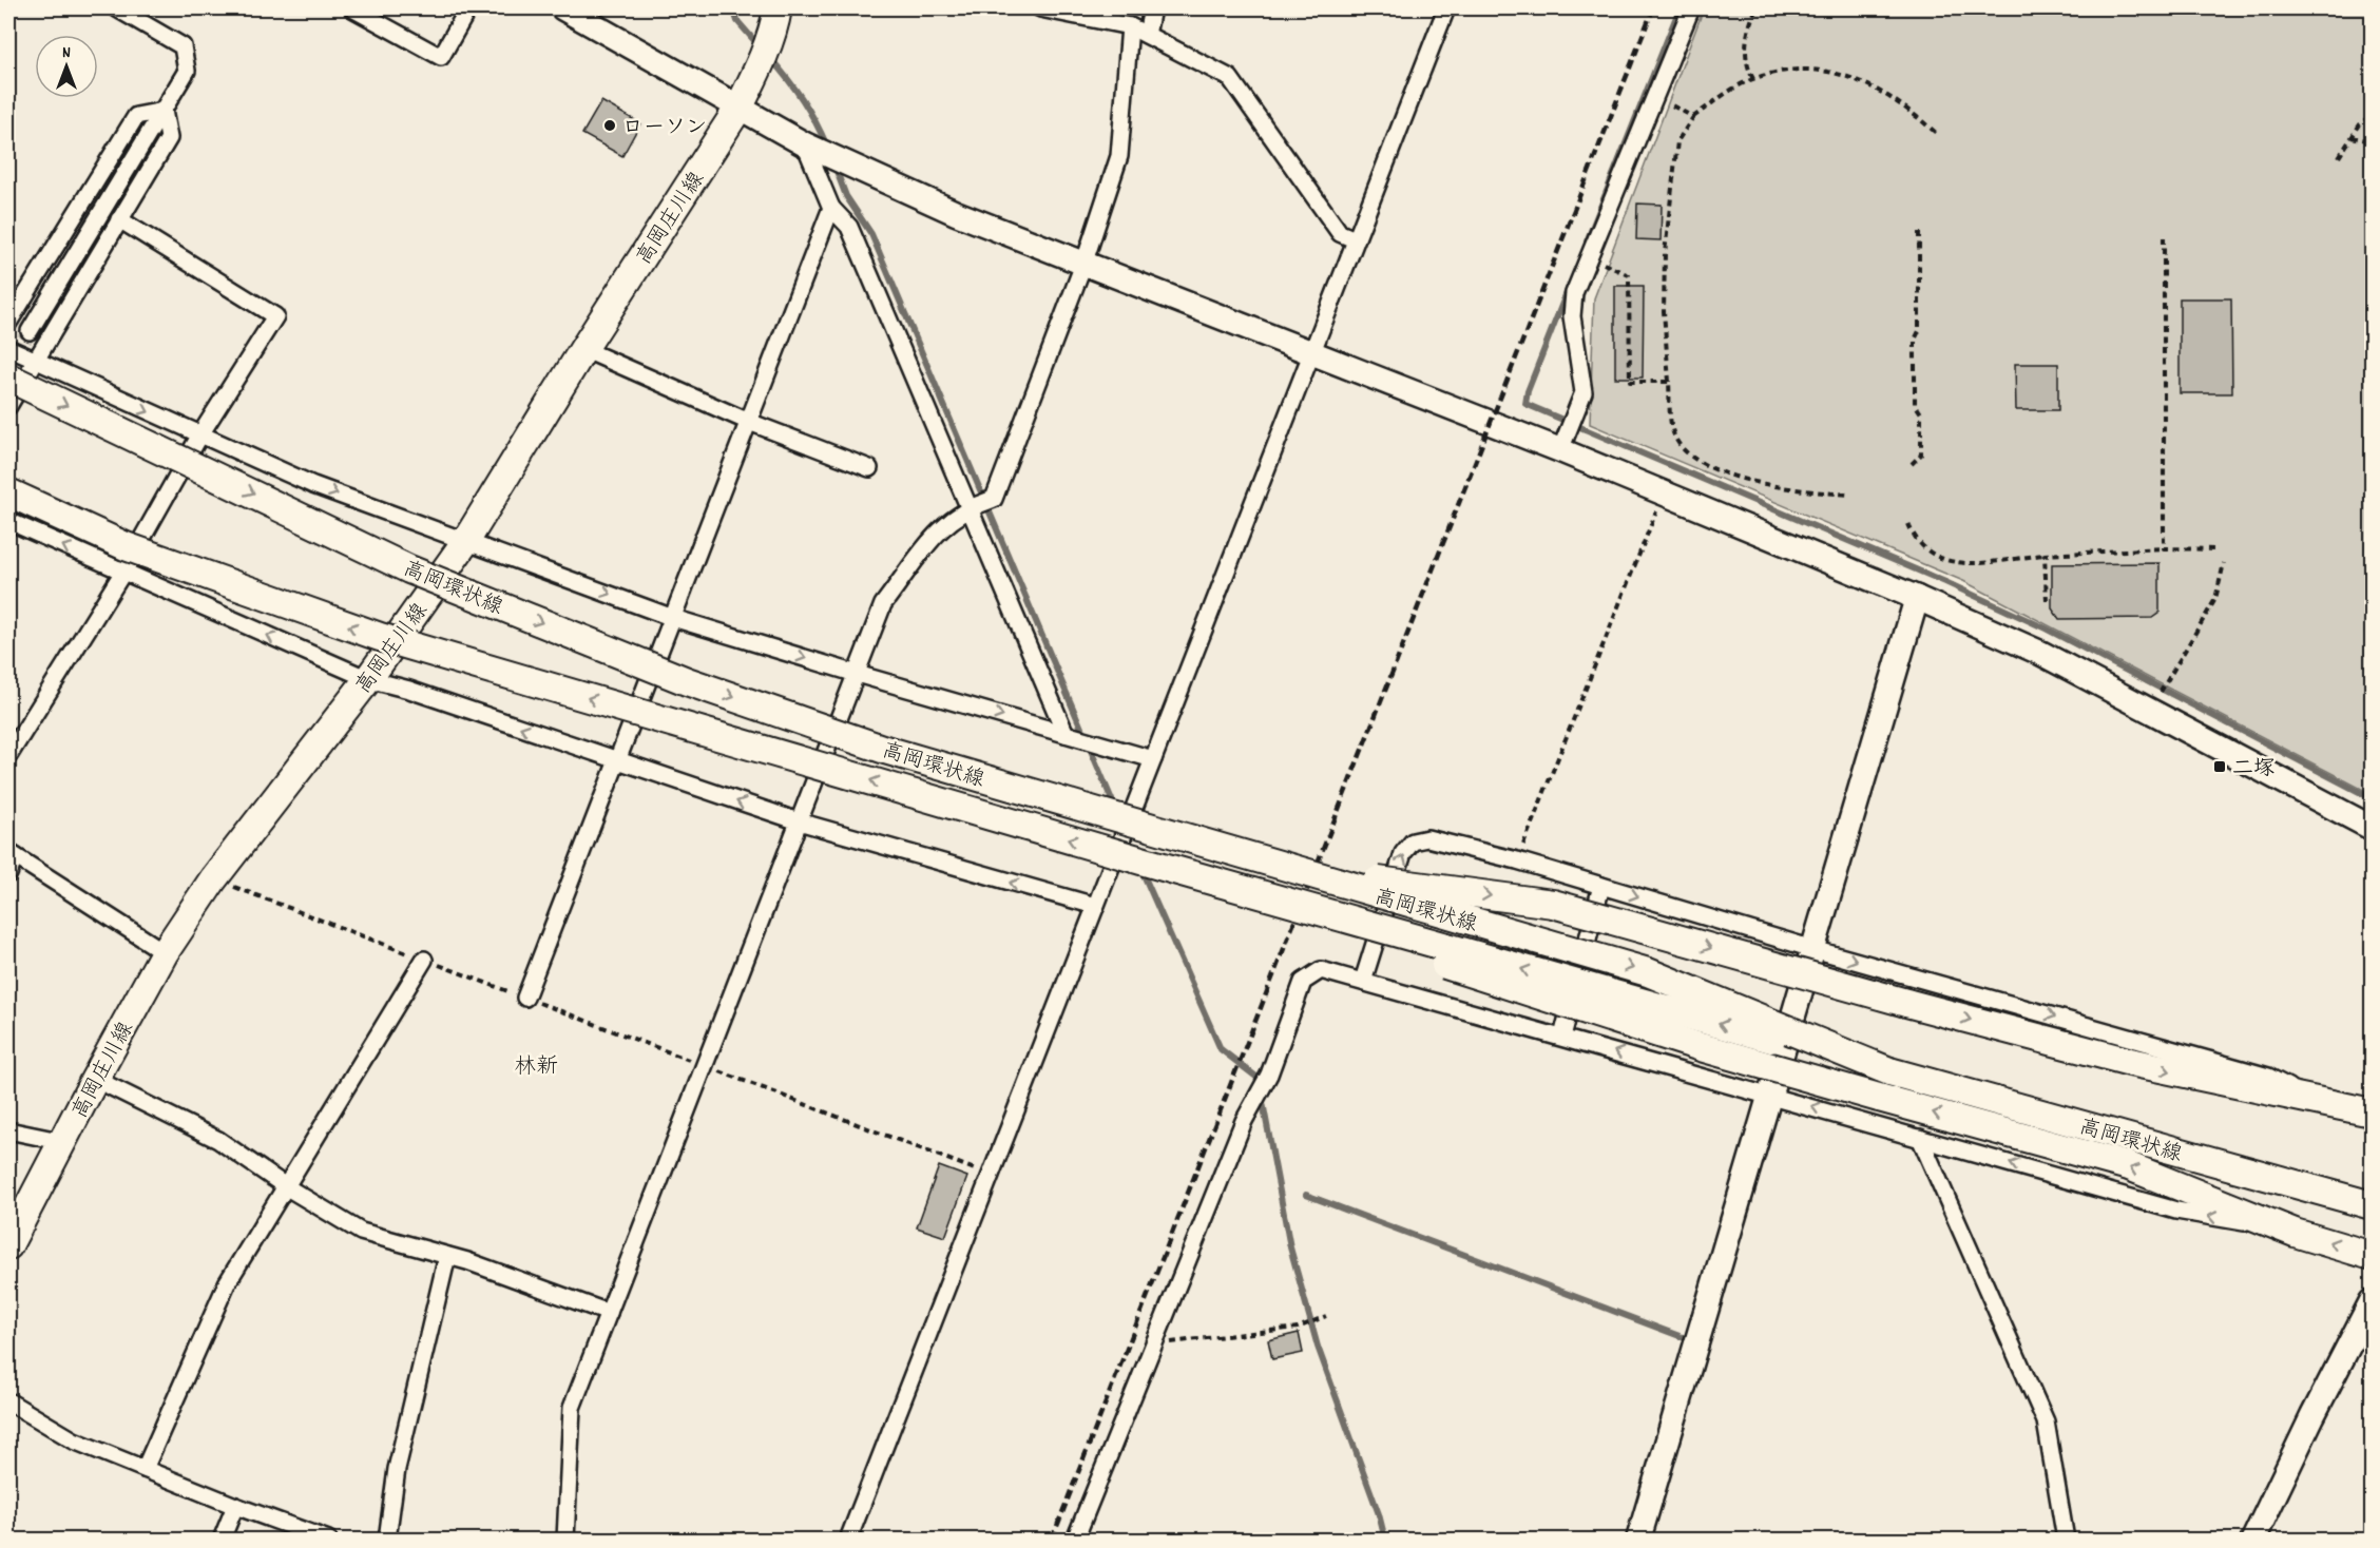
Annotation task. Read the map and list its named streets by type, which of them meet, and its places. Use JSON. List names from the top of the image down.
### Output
{
  "streets": {
    "main road": ["高岡庄川線", "高岡環状線"]
  },
  "districts": ["林新"],
  "places": {
    "other": ["ローソン"],
    "transit": ["二塚"]
  },
  "north": "top"
}
